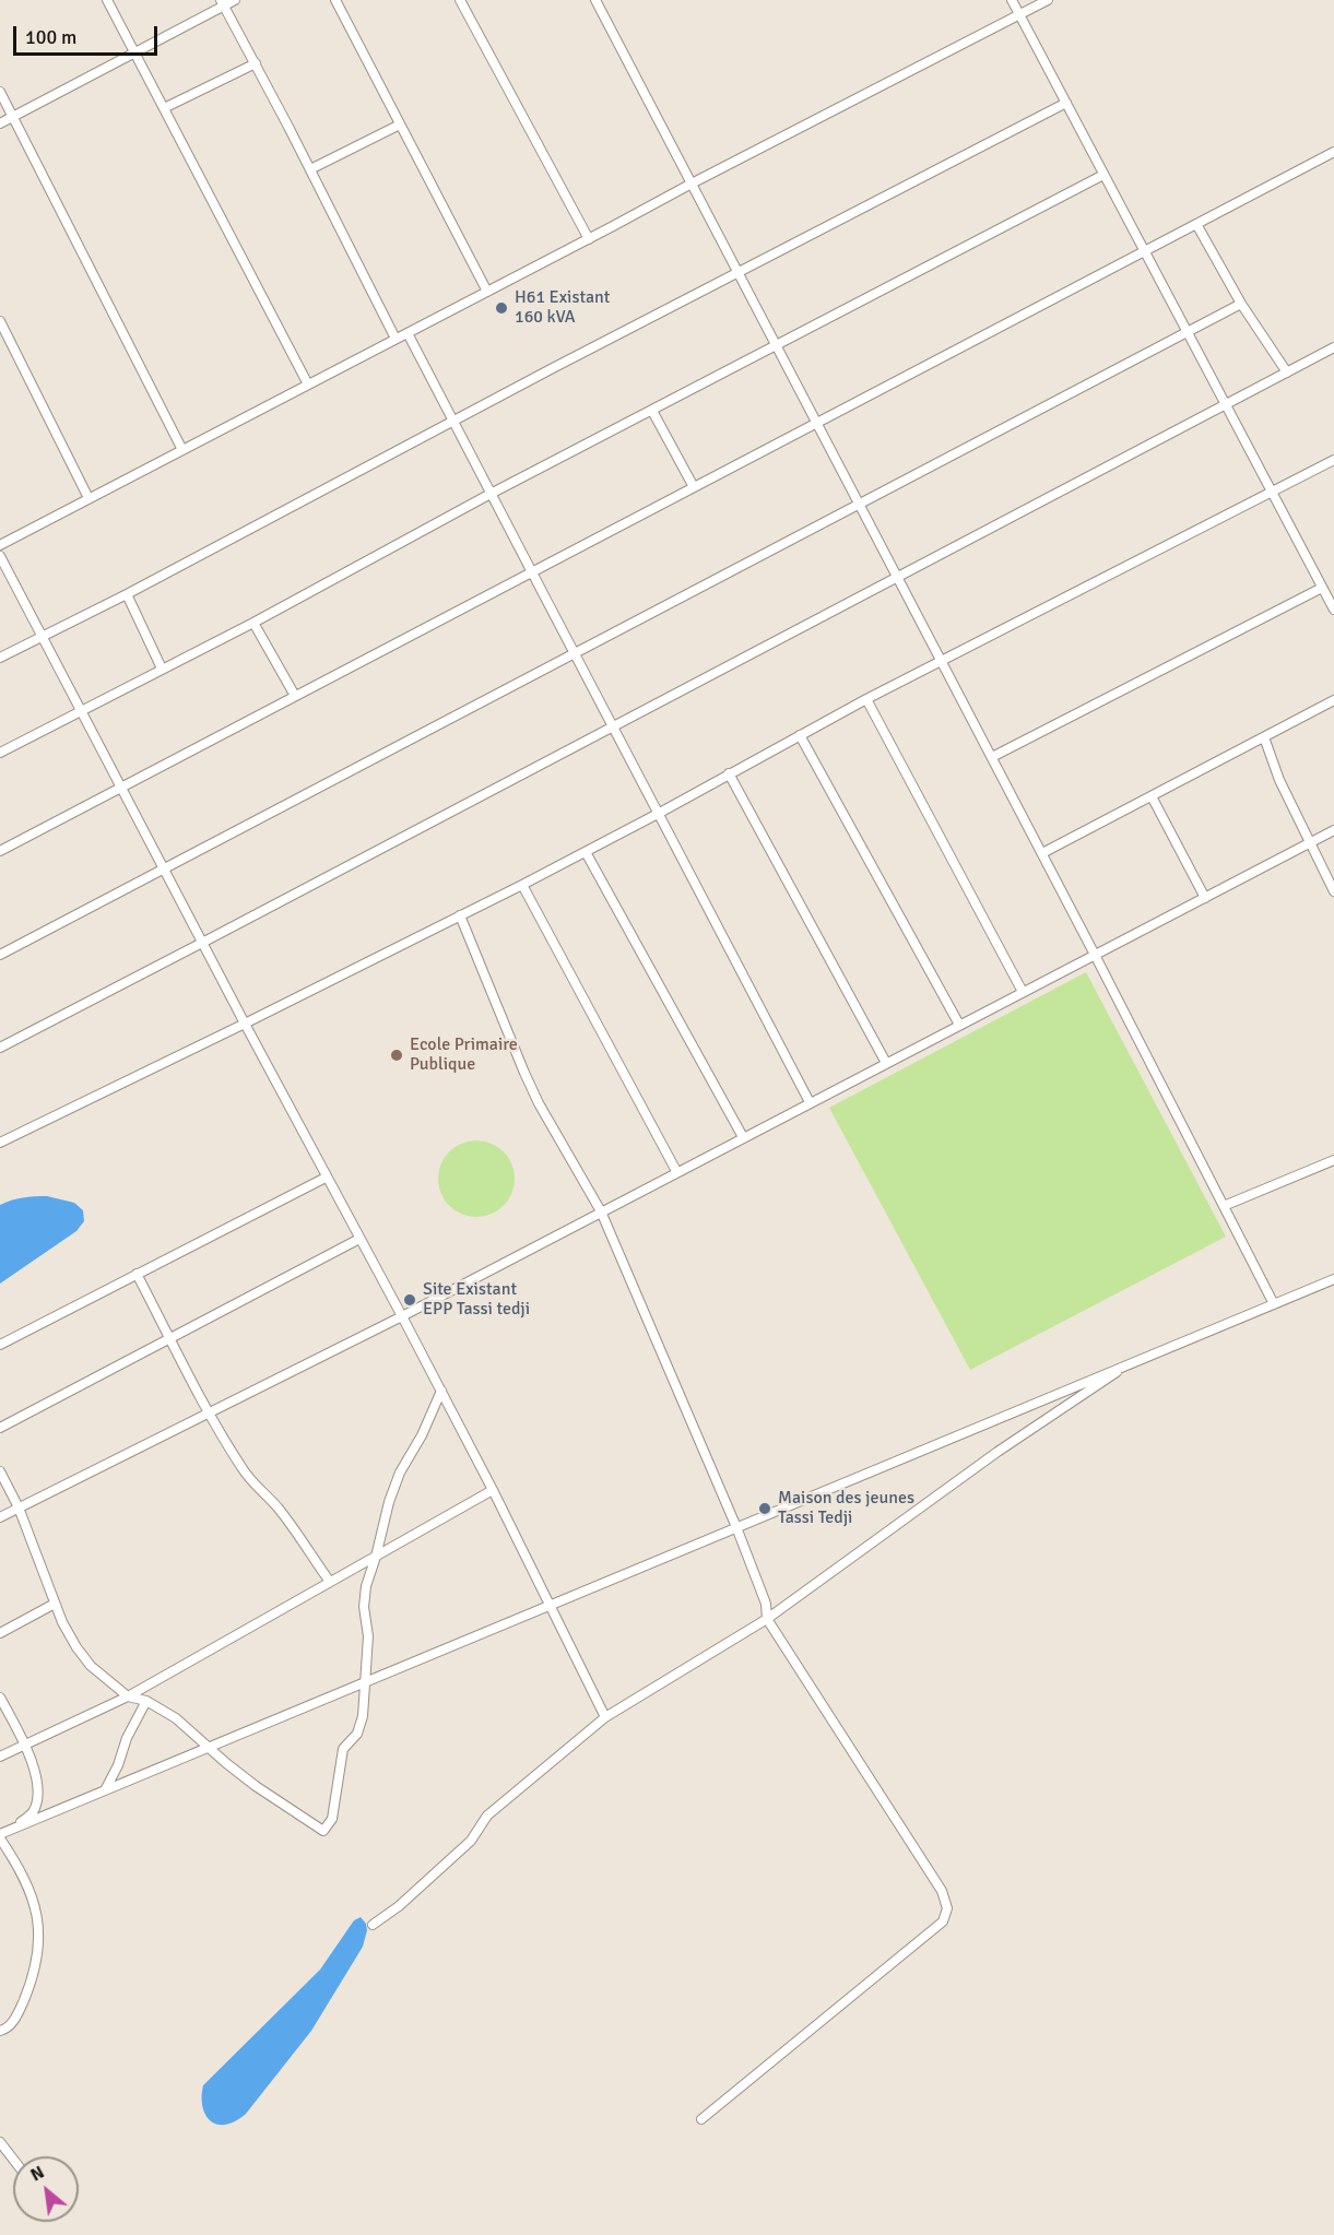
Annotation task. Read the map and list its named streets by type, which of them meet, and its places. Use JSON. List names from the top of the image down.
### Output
{
  "places": [
    "H61 Existant 160 kVA",
    "Ecole Primaire Publique",
    "Site Existant EPP Tassi tedji",
    "Maison des jeunes Tassi Tedji"
  ],
  "scale_bar": "100 m",
  "north": "top left"
}
